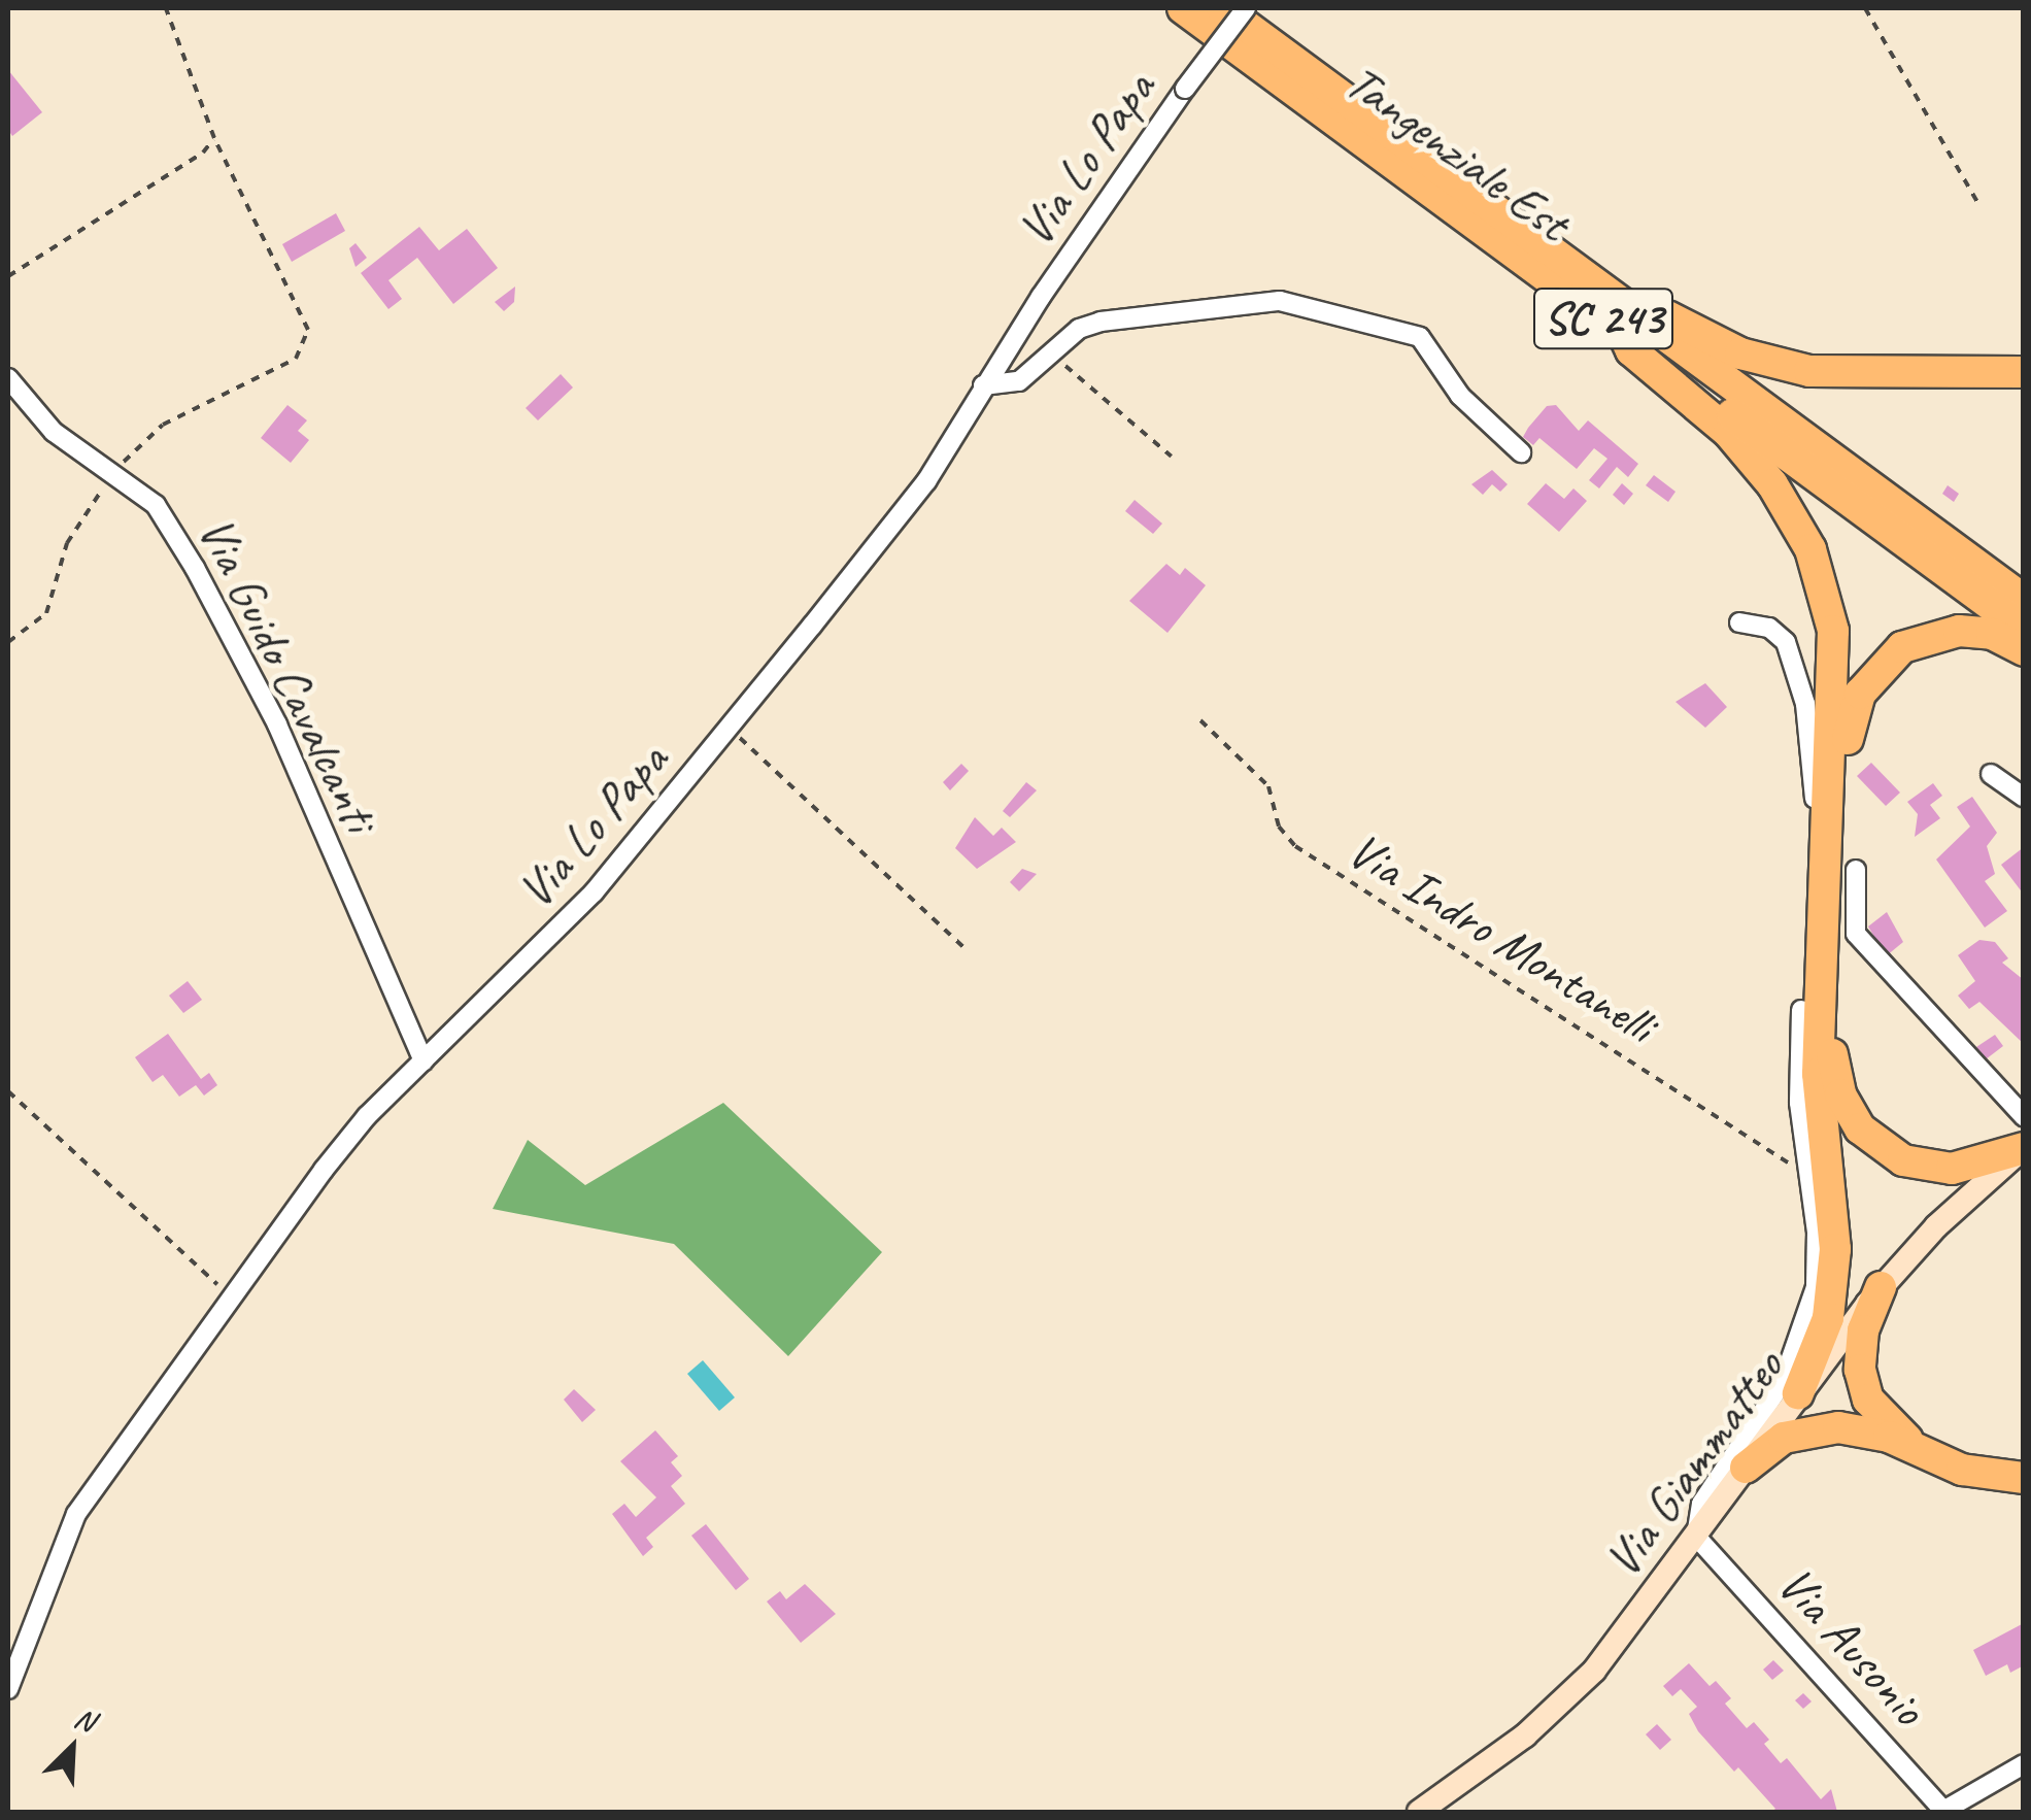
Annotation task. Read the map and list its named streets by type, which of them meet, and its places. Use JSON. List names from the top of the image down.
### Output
{
  "streets": {
    "highway": ["Tangenziale Est", "SC 243"],
    "street": [
      "Via Lo Papa",
      "Via Guido Cavalcanti",
      "Via Giammatteo",
      "Via Ausonio"
    ],
    "path": ["Via Indro Montanelli"]
  },
  "crossings": [
    ["Via Lo Papa", "Via Guido Cavalcanti"],
    ["Via Giammatteo", "Via Ausonio"]
  ],
  "north": "top right"
}
